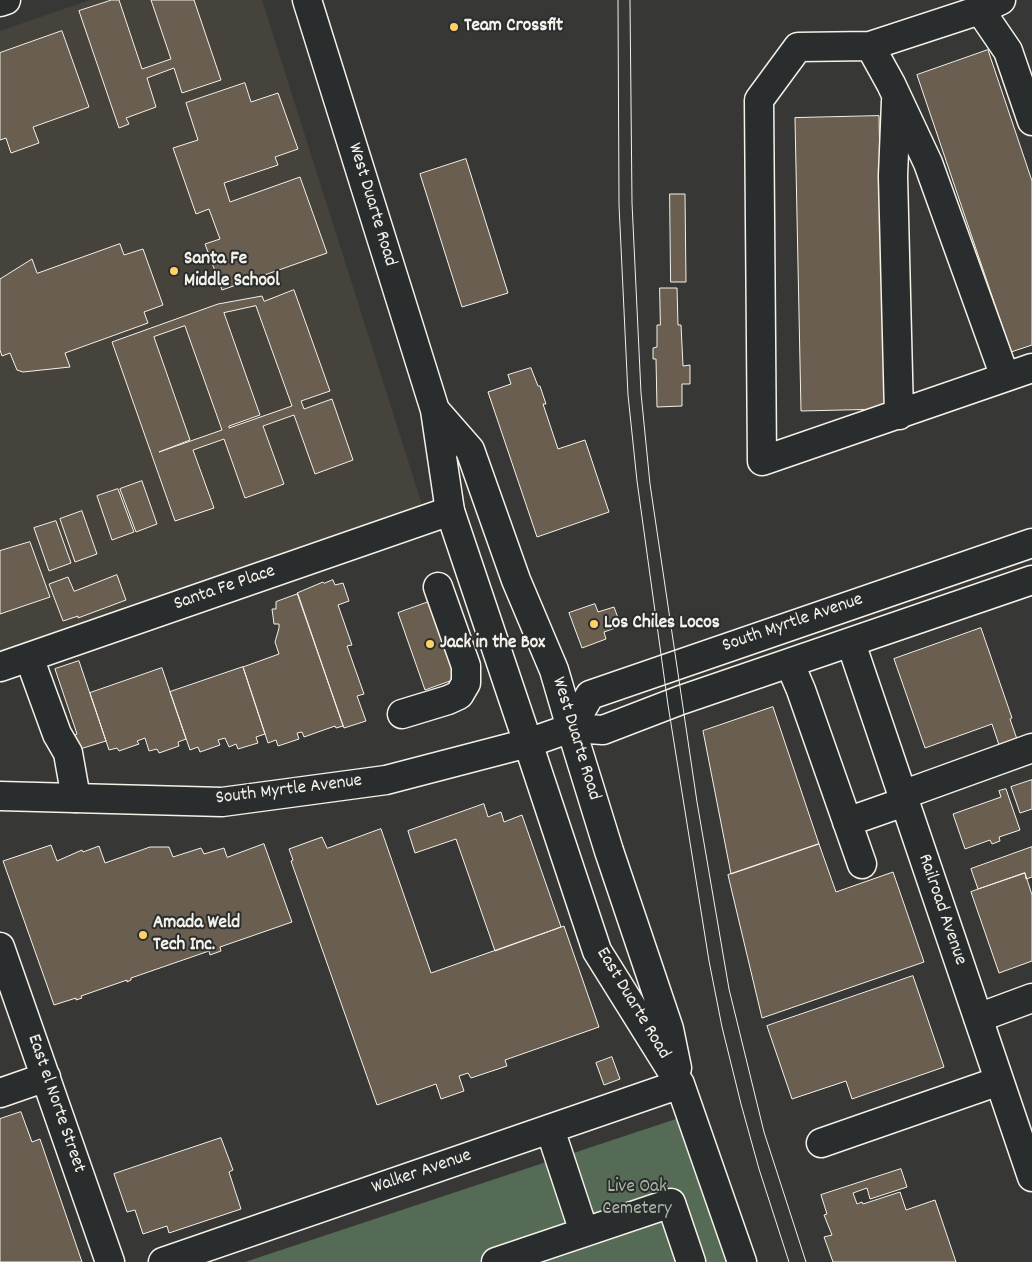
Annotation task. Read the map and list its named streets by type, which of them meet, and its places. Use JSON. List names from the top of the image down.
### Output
{
  "streets": {
    "street": [
      "West Duarte Road",
      "Santa Fe Place",
      "South Myrtle Avenue",
      "Railroad Avenue",
      "East Duarte Road",
      "East el Norte Street",
      "Walker Avenue"
    ]
  },
  "crossings": [
    ["West Duarte Road", "Santa Fe Place"],
    ["West Duarte Road", "South Myrtle Avenue"],
    ["West Duarte Road", "East Duarte Road"],
    ["West Duarte Road", "Walker Avenue"],
    ["South Myrtle Avenue", "Railroad Avenue"],
    ["South Myrtle Avenue", "East Duarte Road"],
    ["East Duarte Road", "Walker Avenue"]
  ],
  "parks": ["Live Oak Cemetery"],
  "places": [
    "Team Crossfit",
    "Santa Fe Middle School",
    "Los Chiles Locos",
    "Jack in the Box",
    "Amada Weld Tech Inc."
  ]
}
